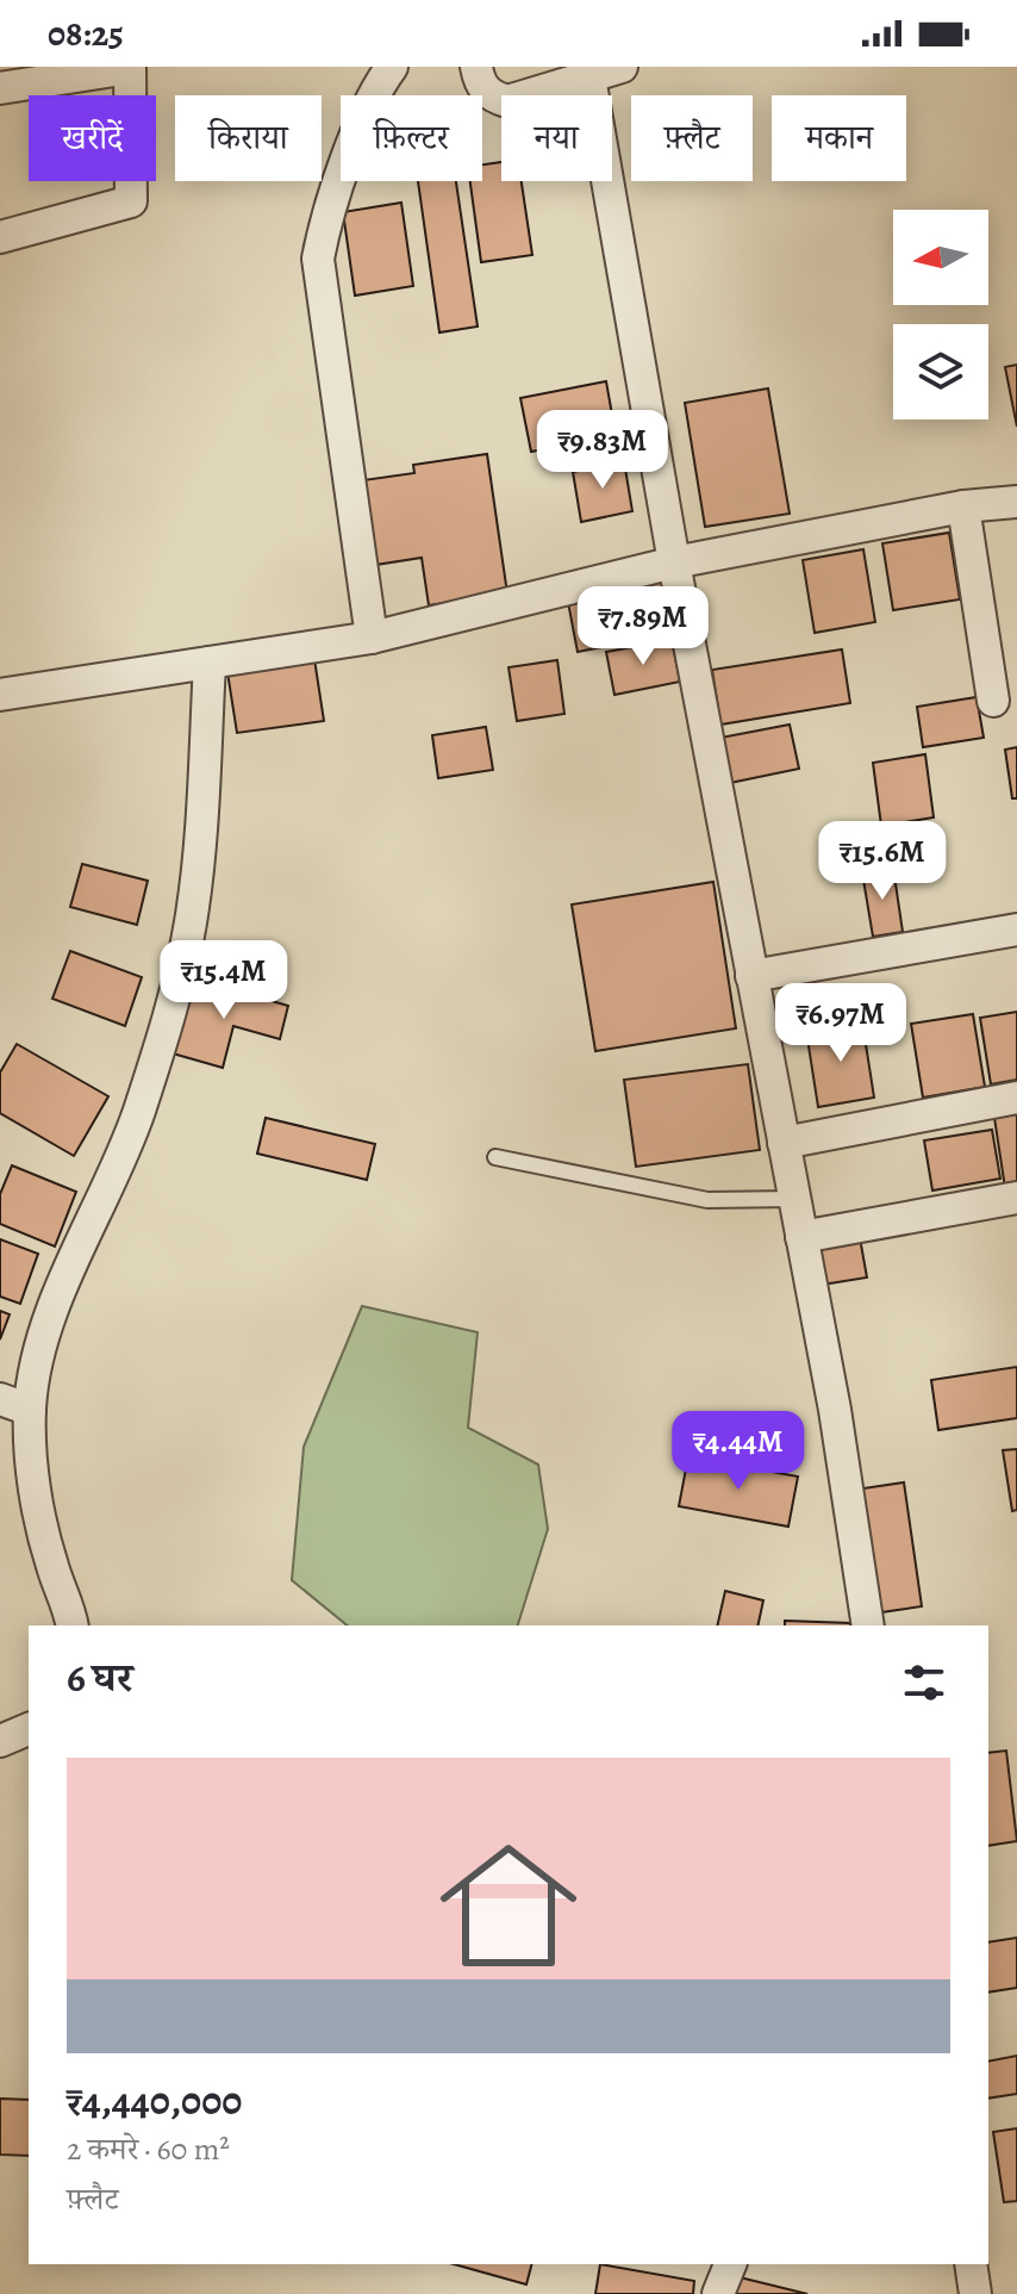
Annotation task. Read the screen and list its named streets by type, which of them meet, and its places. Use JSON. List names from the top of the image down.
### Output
{
  "north": "left",
  "page": {
    "status": "08:25",
    "chip": [
      "खरीदें",
      "किराया",
      "फ़िल्टर",
      "नया",
      "फ़्लैट",
      "मकान"
    ],
    "price": [
      "₹9.83M",
      "₹7.89M",
      "₹15.6M",
      "₹15.4M",
      "₹6.97M",
      "₹4.44M"
    ],
    "heading": "6 घर",
    "list": [
      {
        "name": "₹4,440,000",
        "note": "2 कमरे · 60 m² · फ़्लैट"
      }
    ]
  }
}
